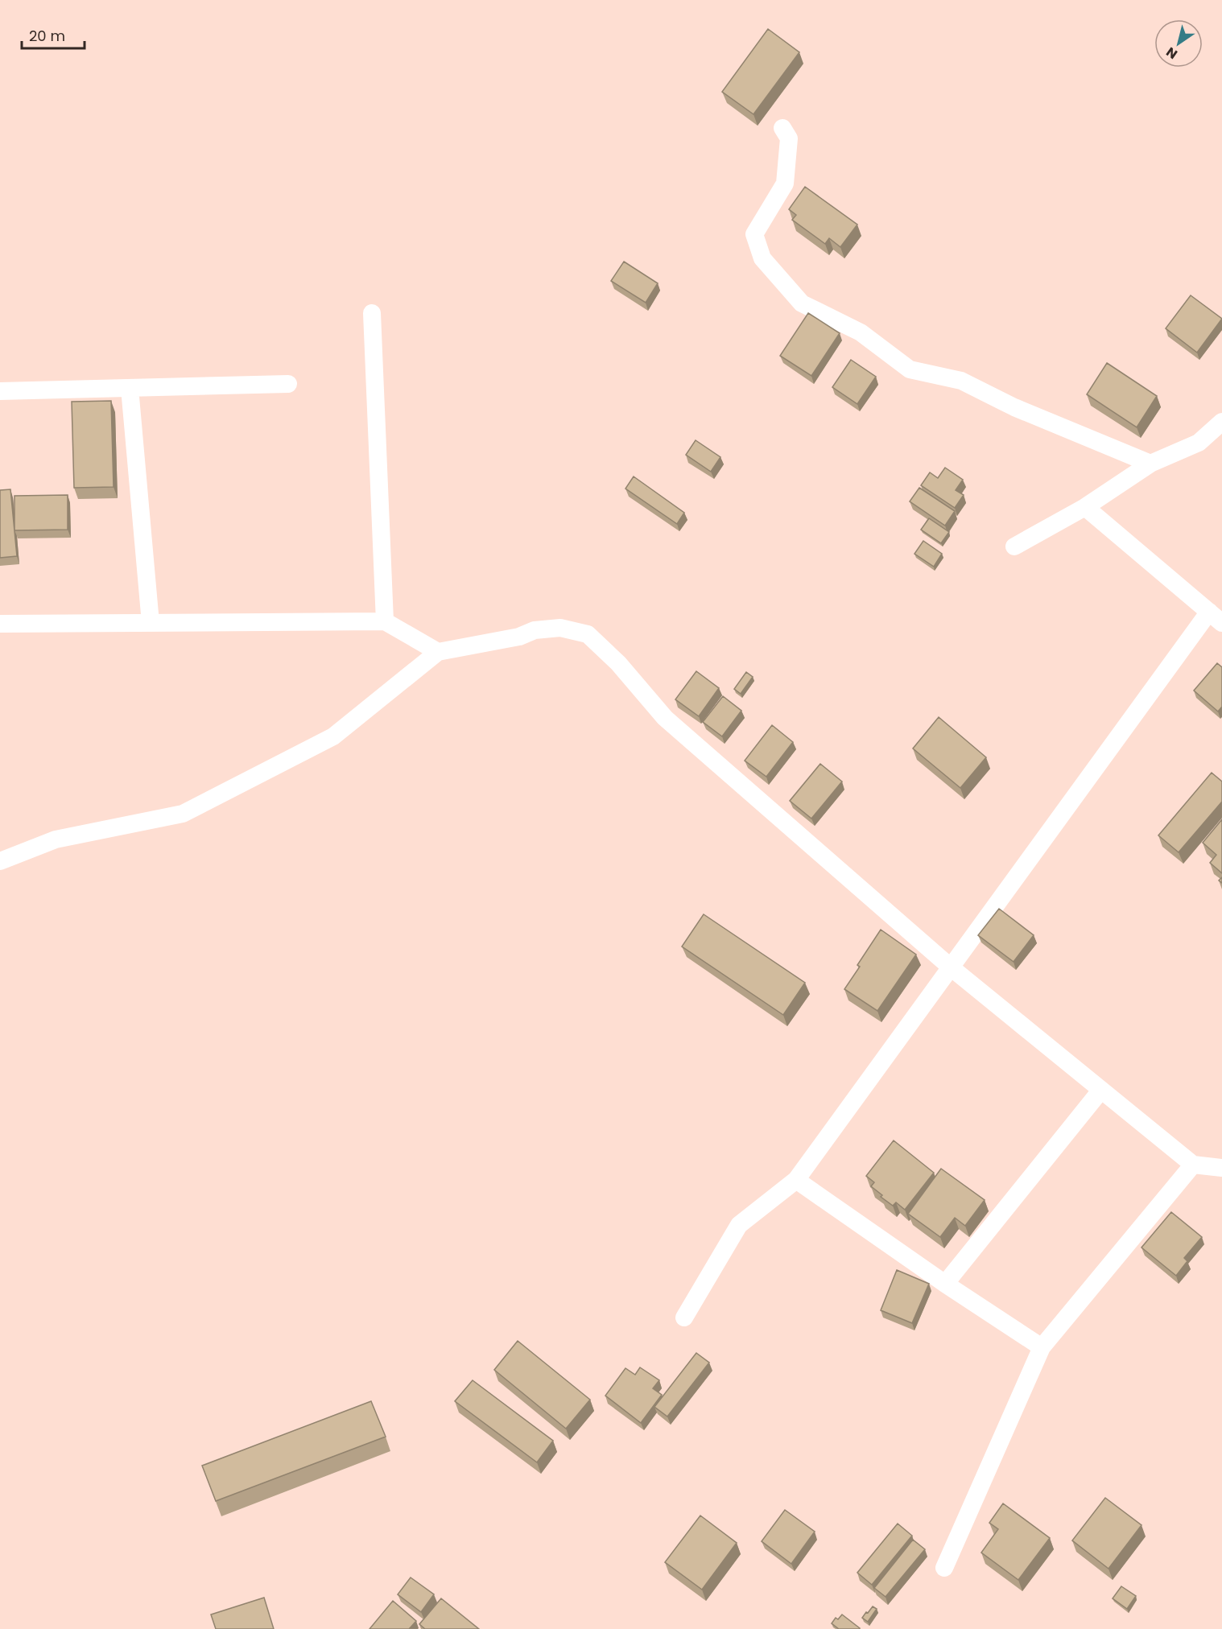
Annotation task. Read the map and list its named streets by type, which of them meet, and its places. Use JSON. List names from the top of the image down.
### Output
{
  "scale_bar": "20 m",
  "north": "bottom left"
}
